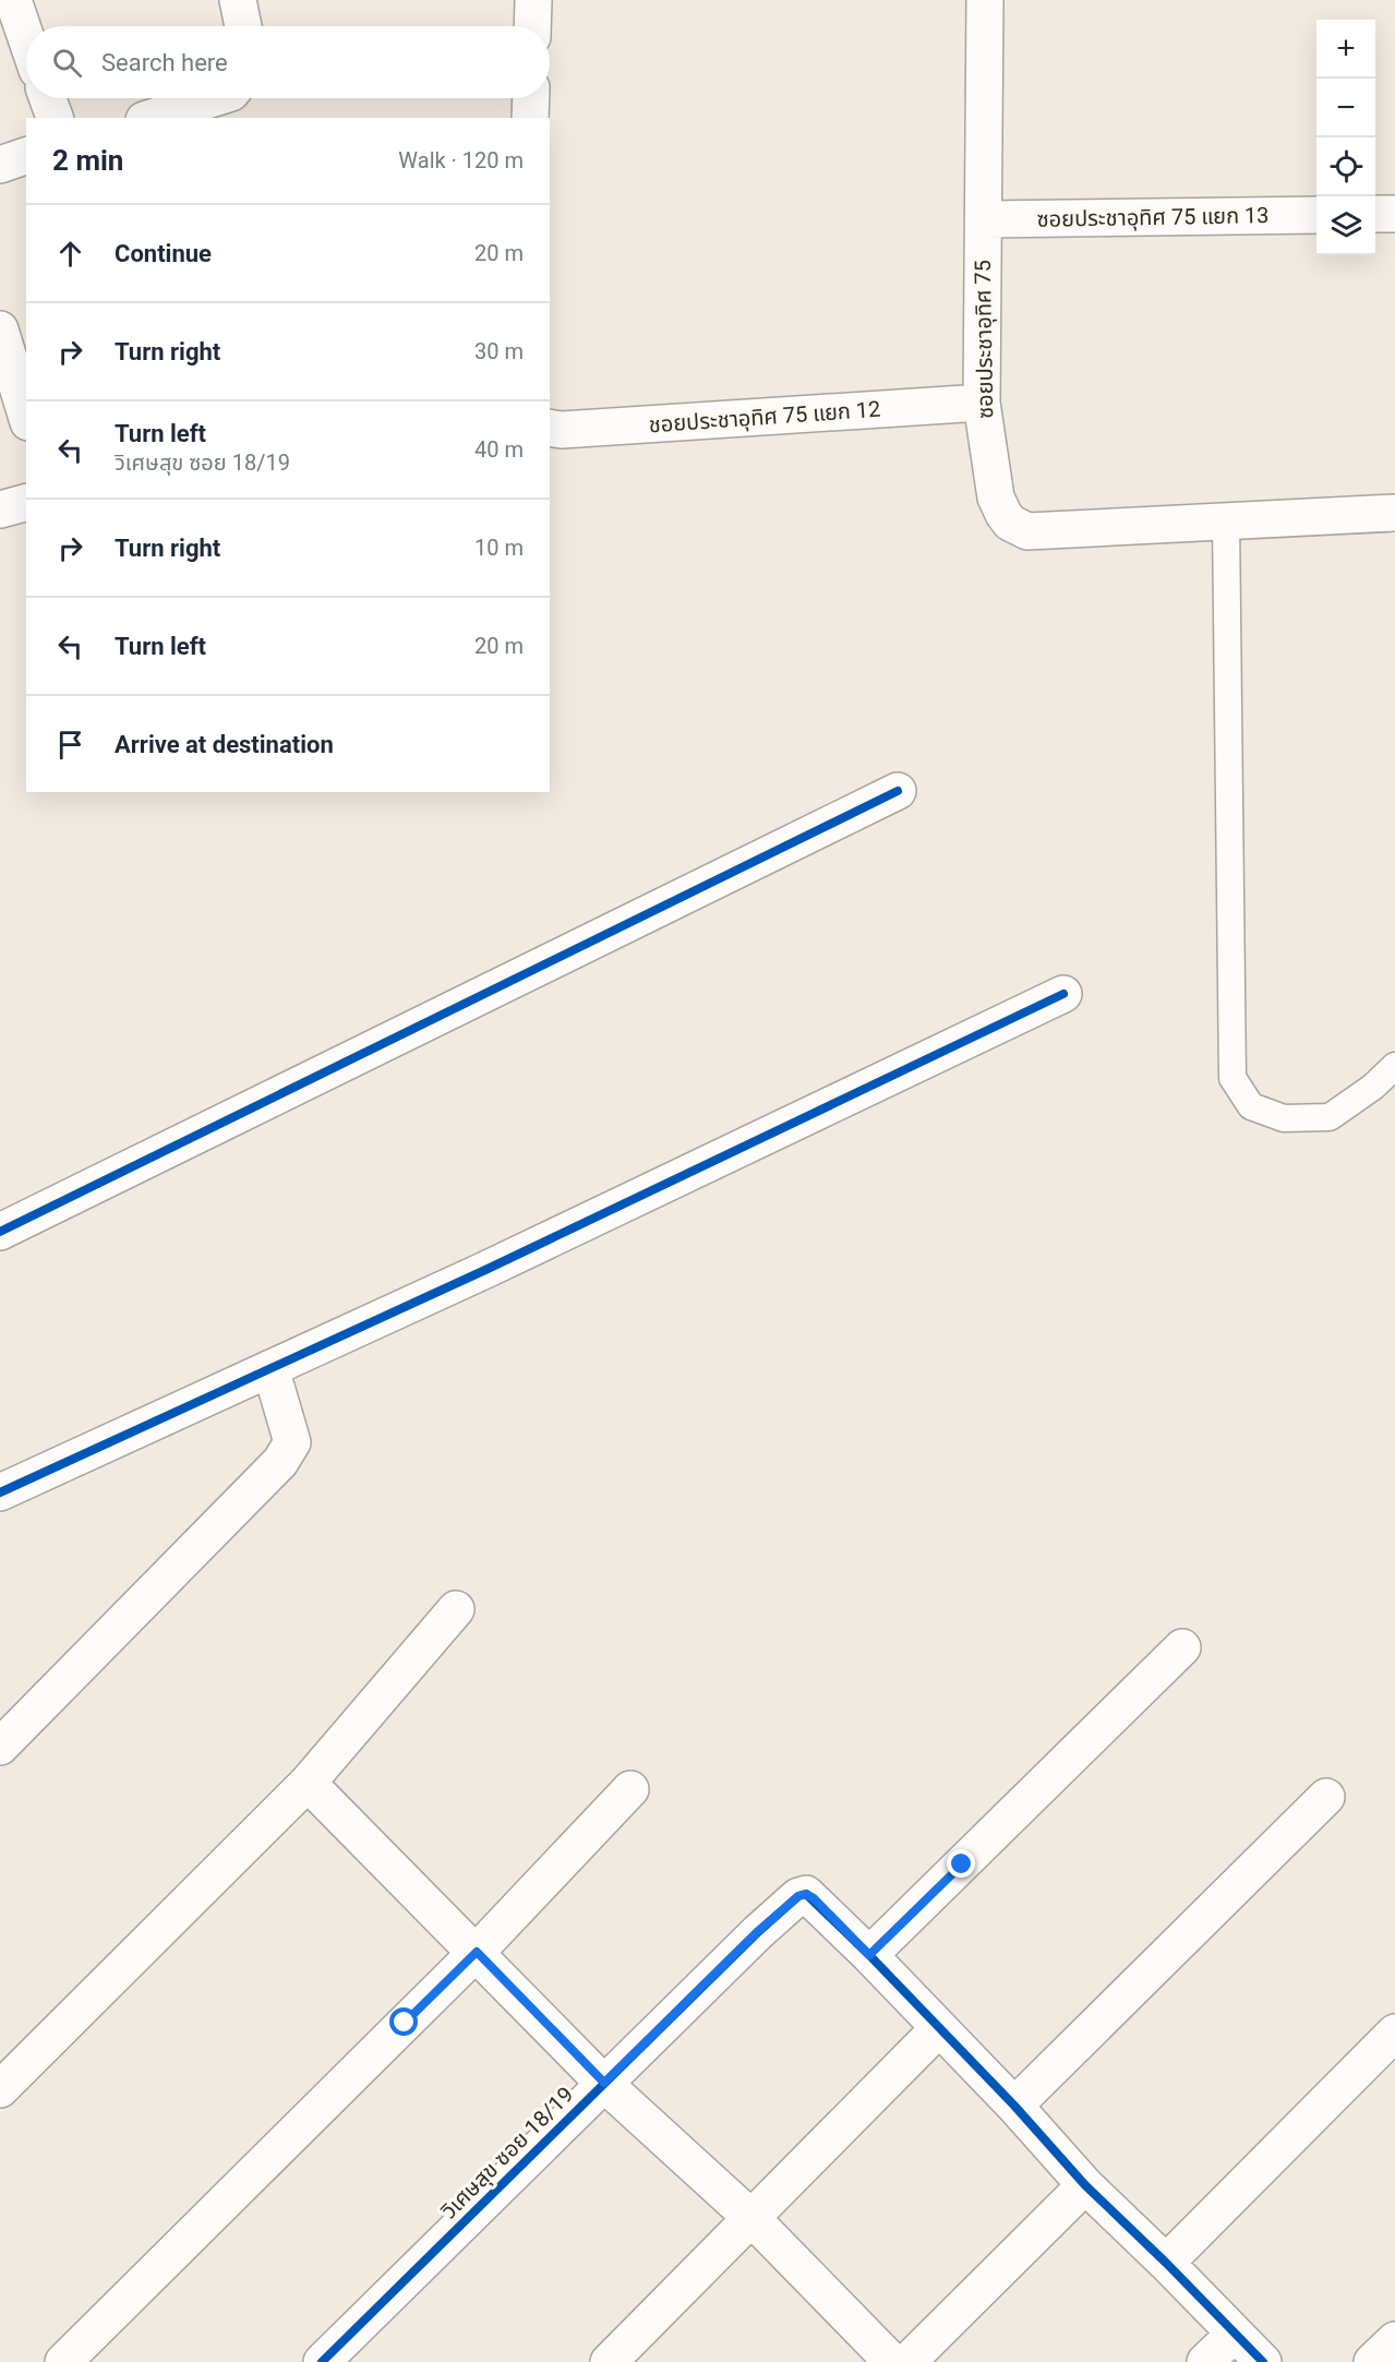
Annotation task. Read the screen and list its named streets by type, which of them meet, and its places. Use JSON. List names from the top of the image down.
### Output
{
  "streets": {
    "street": [
      "ซอยประชาอุทิศ 75 แยก 13",
      "ซอยประชาอุทิศ 75",
      "ชอยประชาอุทิศ 75 แยก 12",
      "วิเศษสุข ซอย 18/19"
    ]
  },
  "crossings": [
    ["ซอยประชาอุทิศ 75 แยก 13", "ซอยประชาอุทิศ 75"],
    ["ซอยประชาอุทิศ 75", "ชอยประชาอุทิศ 75 แยก 12"]
  ],
  "page": {
    "map_buttons": ["+", "−"],
    "search": "Search here",
    "heading": ["2 min", "Walk · 120 m"],
    "list": [
      ["Continue", "20 m"],
      ["Turn right", "30 m"],
      ["Turn left", "วิเศษสุข ซอย 18/19", "40 m"],
      ["Turn right", "10 m"],
      ["Turn left", "20 m"],
      "Arrive at destination"
    ]
  }
}
